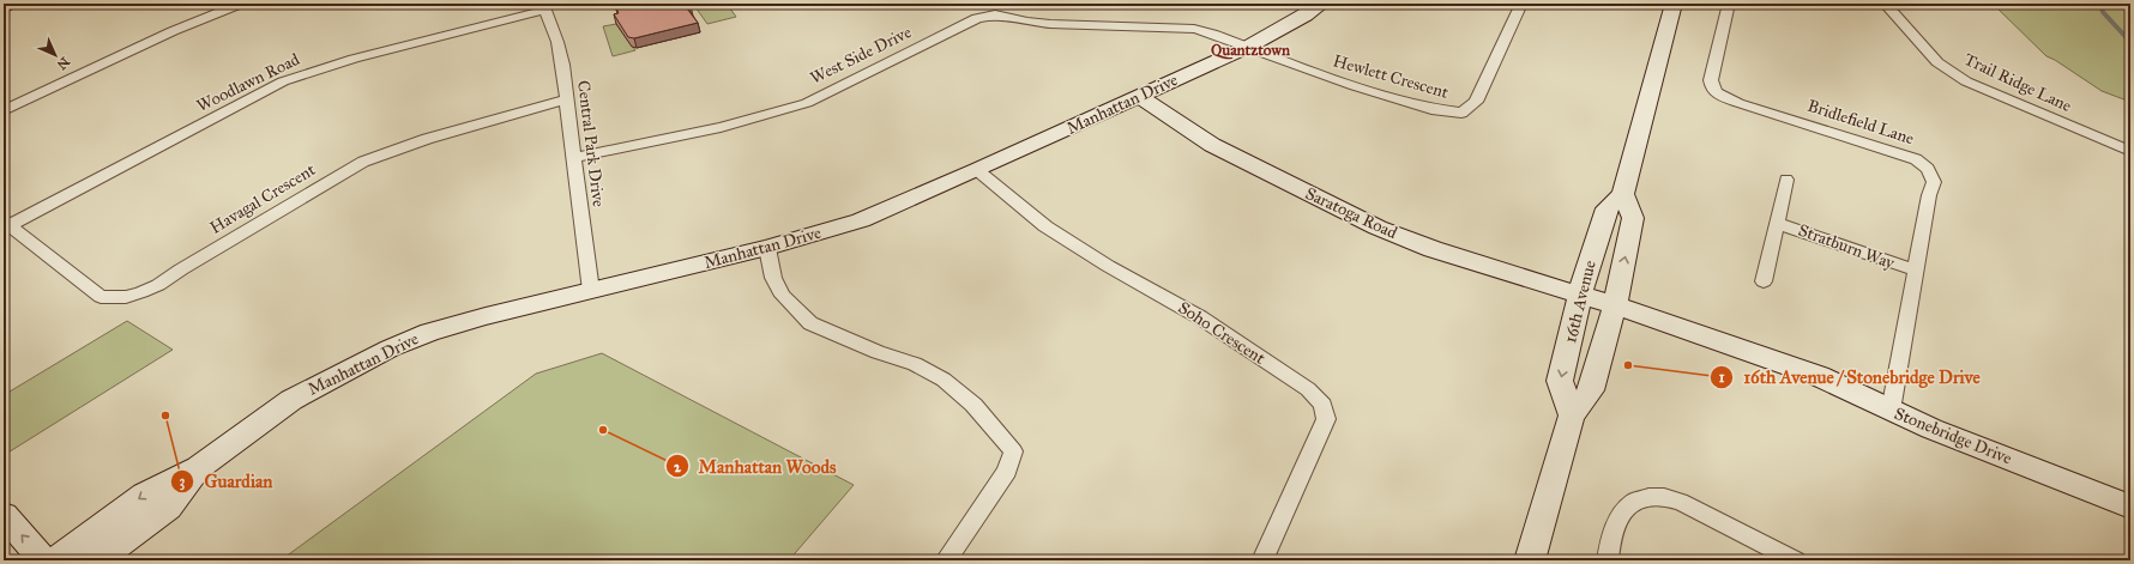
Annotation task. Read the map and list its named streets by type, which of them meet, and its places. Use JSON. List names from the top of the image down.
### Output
{
  "streets": {
    "street": [
      "West Side Drive",
      "Hewlett Crescent",
      "Woodlawn Road",
      "Trail Ridge Lane",
      "Manhattan Drive",
      "Bridlefield Lane",
      "Central Park Drive",
      "Havagal Crescent",
      "Saratoga Road",
      "Stratburn Way",
      "16th Avenue",
      "Soho Crescent",
      "Stonebridge Drive"
    ]
  },
  "crossings": [
    ["West Side Drive", "Hewlett Crescent"],
    ["West Side Drive", "Manhattan Drive"],
    ["West Side Drive", "Central Park Drive"],
    ["Hewlett Crescent", "Manhattan Drive"],
    ["Woodlawn Road", "Central Park Drive"],
    ["Woodlawn Road", "Havagal Crescent"],
    ["Manhattan Drive", "Central Park Drive"],
    ["Manhattan Drive", "Saratoga Road"],
    ["Manhattan Drive", "Soho Crescent"],
    ["Bridlefield Lane", "Stratburn Way"],
    ["Bridlefield Lane", "Stonebridge Drive"],
    ["Central Park Drive", "Havagal Crescent"],
    ["Saratoga Road", "16th Avenue"],
    ["Saratoga Road", "Stonebridge Drive"],
    ["16th Avenue", "Stonebridge Drive"]
  ],
  "districts": ["Quantztown"],
  "places": ["16th Avenue / Stonebridge Drive", "Guardian", "Manhattan Woods"],
  "north": "bottom right"
}
